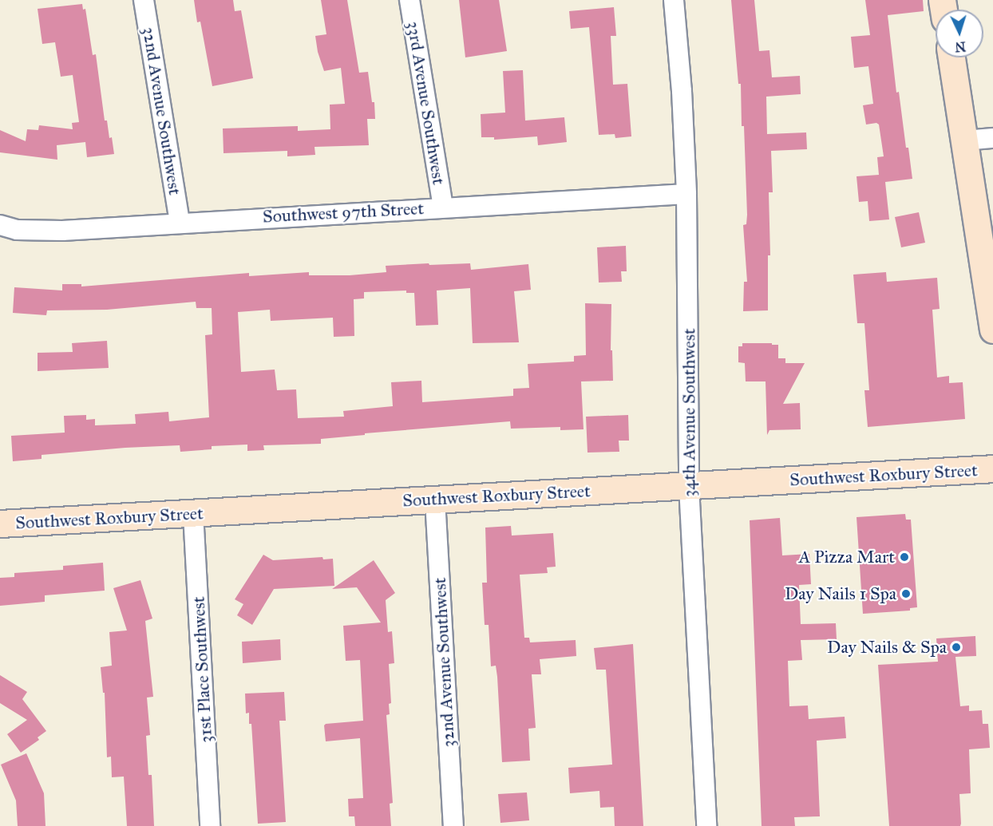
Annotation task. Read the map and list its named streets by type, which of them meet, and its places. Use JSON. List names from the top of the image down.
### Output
{
  "streets": {
    "main road": ["Southwest Roxbury Street"],
    "street": [
      "33rd Avenue Southwest",
      "32nd Avenue Southwest",
      "Southwest 97th Street",
      "34th Avenue Southwest",
      "31st Place Southwest"
    ]
  },
  "crossings": [
    ["33rd Avenue Southwest", "Southwest 97th Street"],
    ["32nd Avenue Southwest", "Southwest 97th Street"],
    ["32nd Avenue Southwest", "Southwest Roxbury Street"],
    ["Southwest 97th Street", "34th Avenue Southwest"],
    ["34th Avenue Southwest", "Southwest Roxbury Street"],
    ["Southwest Roxbury Street", "31st Place Southwest"]
  ],
  "places": ["A Pizza Mart", "Day Nails 1 Spa", "Day Nails & Spa"],
  "north": "bottom"
}
